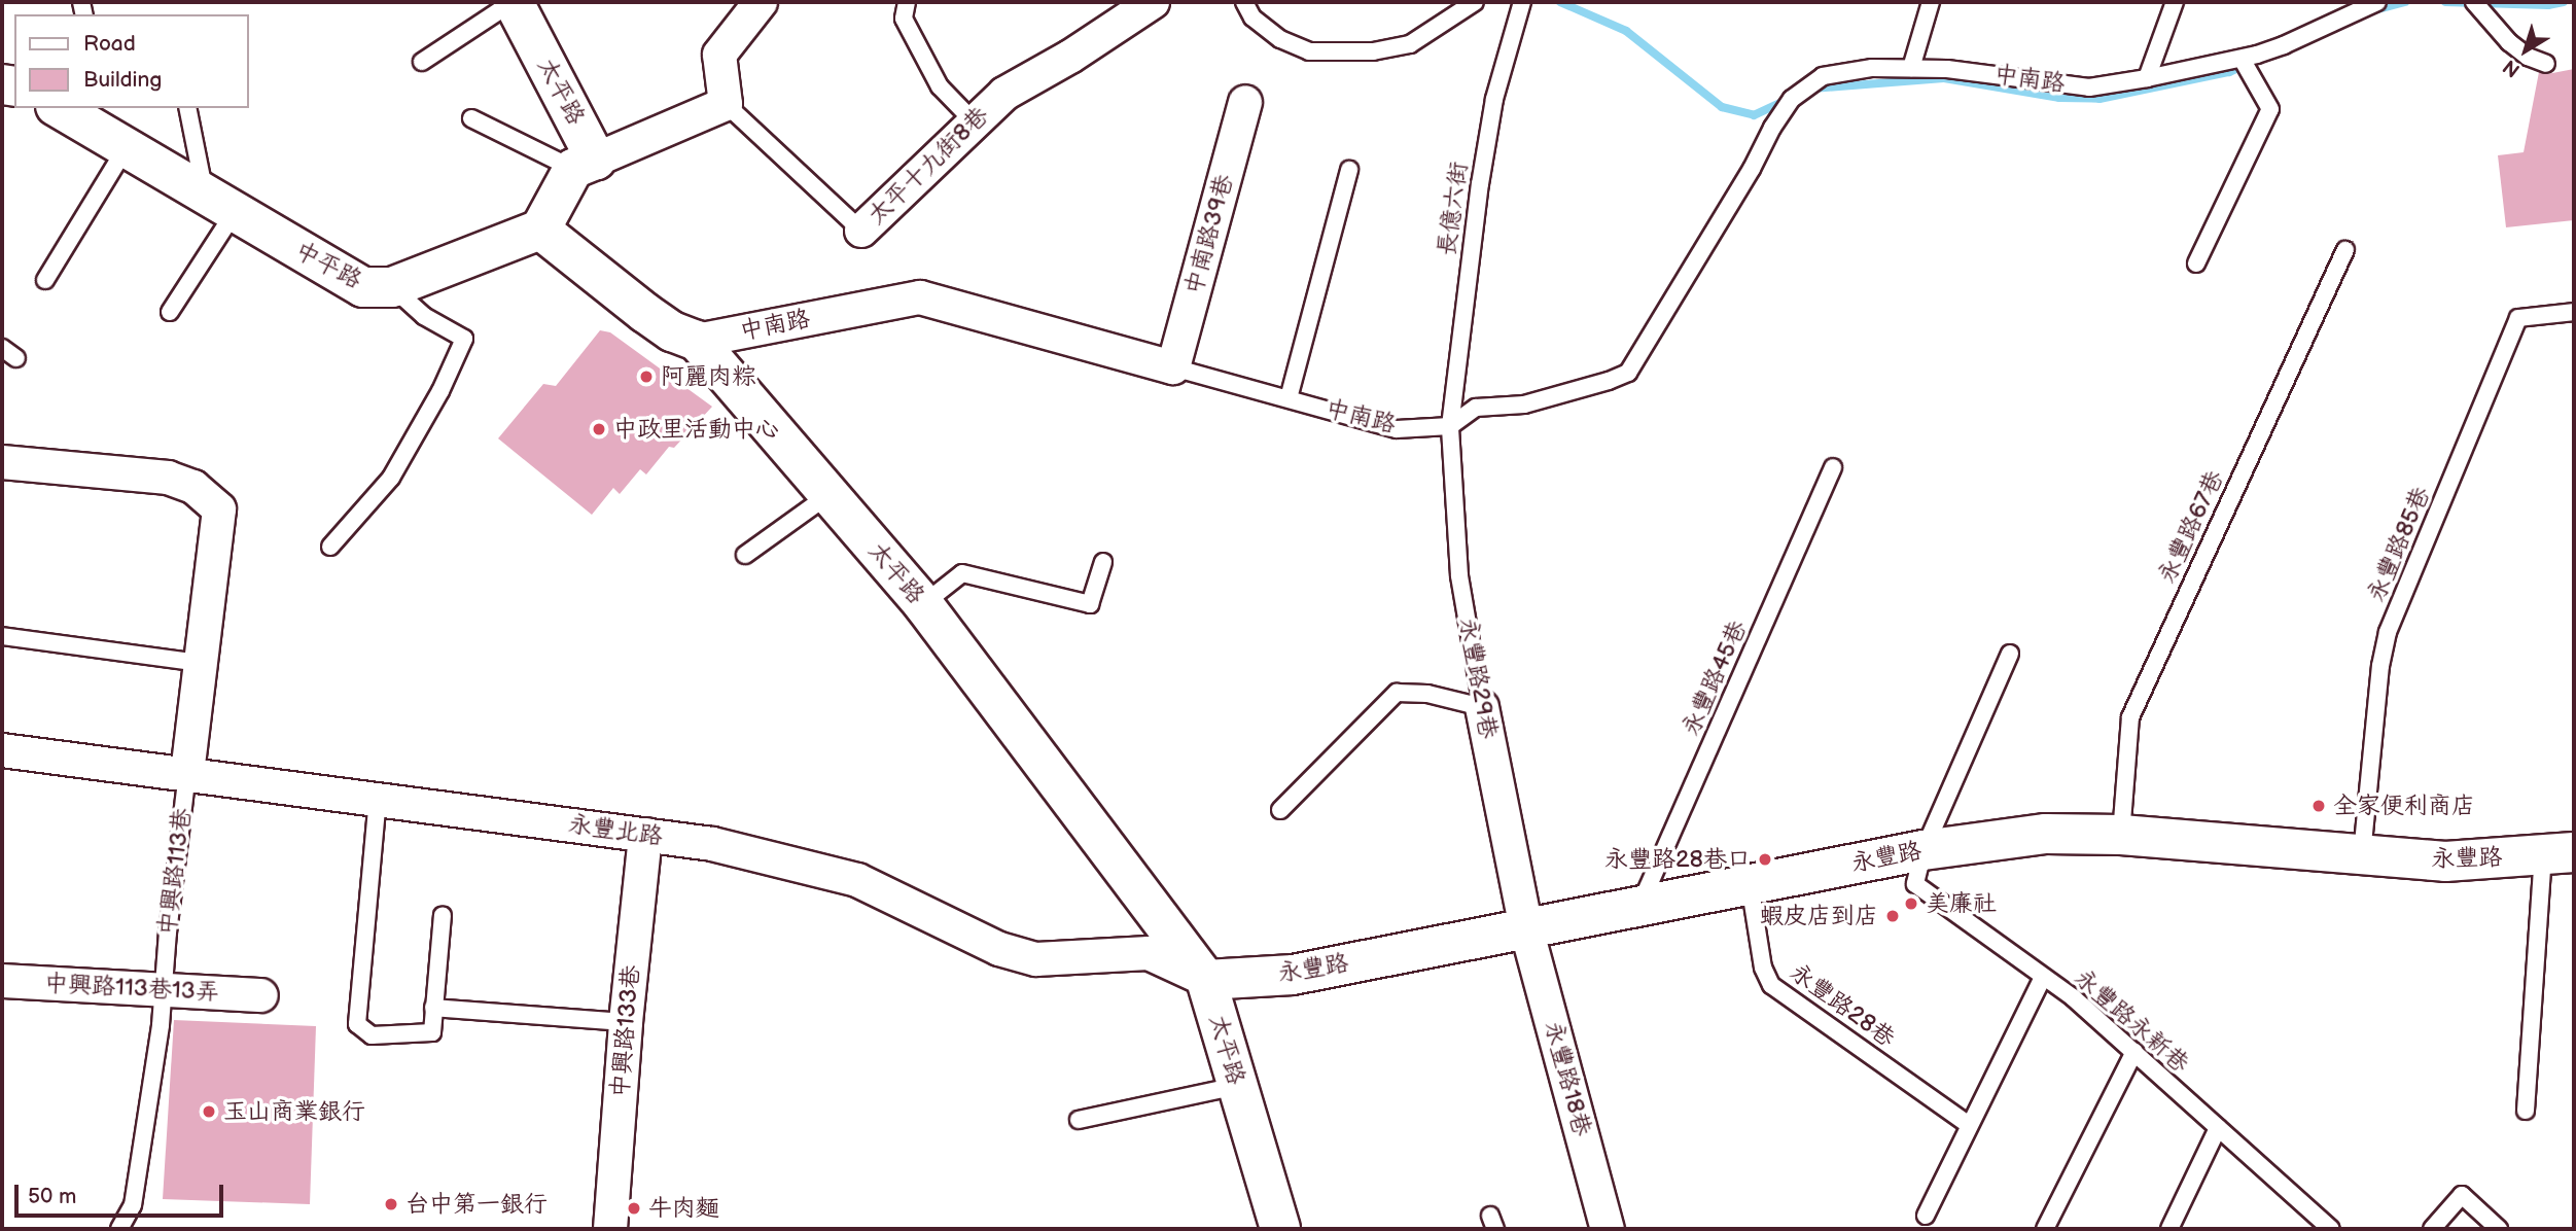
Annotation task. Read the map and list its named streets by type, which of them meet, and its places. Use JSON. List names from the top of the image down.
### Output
{
  "streets": {
    "street": [
      "中南路",
      "太平路",
      "太平十九街8巷",
      "中南路39巷",
      "中平路",
      "永豐路29巷",
      "永豐北路",
      "永豐路",
      "中興路113巷",
      "中興路113巷13弄",
      "中興路133巷",
      "永豐路18巷"
    ],
    "lane": [
      "長億六街",
      "永豐路67巷",
      "永豐路85巷",
      "永豐路45巷",
      "永豐路28巷",
      "永豐路永新巷"
    ]
  },
  "crossings": [
    ["中南路", "太平路"],
    ["中南路", "長億六街"],
    ["中南路", "中南路39巷"],
    ["中南路", "永豐路29巷"],
    ["太平路", "中平路"],
    ["太平路", "永豐北路"],
    ["太平路", "永豐路"],
    ["長億六街", "永豐路29巷"],
    ["永豐路67巷", "永豐路"],
    ["永豐路85巷", "永豐路"],
    ["永豐路29巷", "永豐路"],
    ["永豐路29巷", "永豐路18巷"],
    ["永豐路45巷", "永豐路"],
    ["永豐北路", "永豐路"],
    ["永豐北路", "中興路113巷"],
    ["永豐北路", "中興路133巷"],
    ["永豐路", "永豐路28巷"],
    ["永豐路", "永豐路永新巷"],
    ["永豐路", "永豐路18巷"],
    ["中興路113巷", "中興路113巷13弄"]
  ],
  "places": [
    "阿麗肉粽",
    "中政里活動中心",
    "全家便利商店",
    "永豐路28巷口",
    "美廉社",
    "蝦皮店到店",
    "玉山商業銀行",
    "台中第一銀行",
    "牛肉麵"
  ],
  "legend": ["Road", "Building"],
  "scale_bar": "50 m",
  "north": "bottom left"
}
